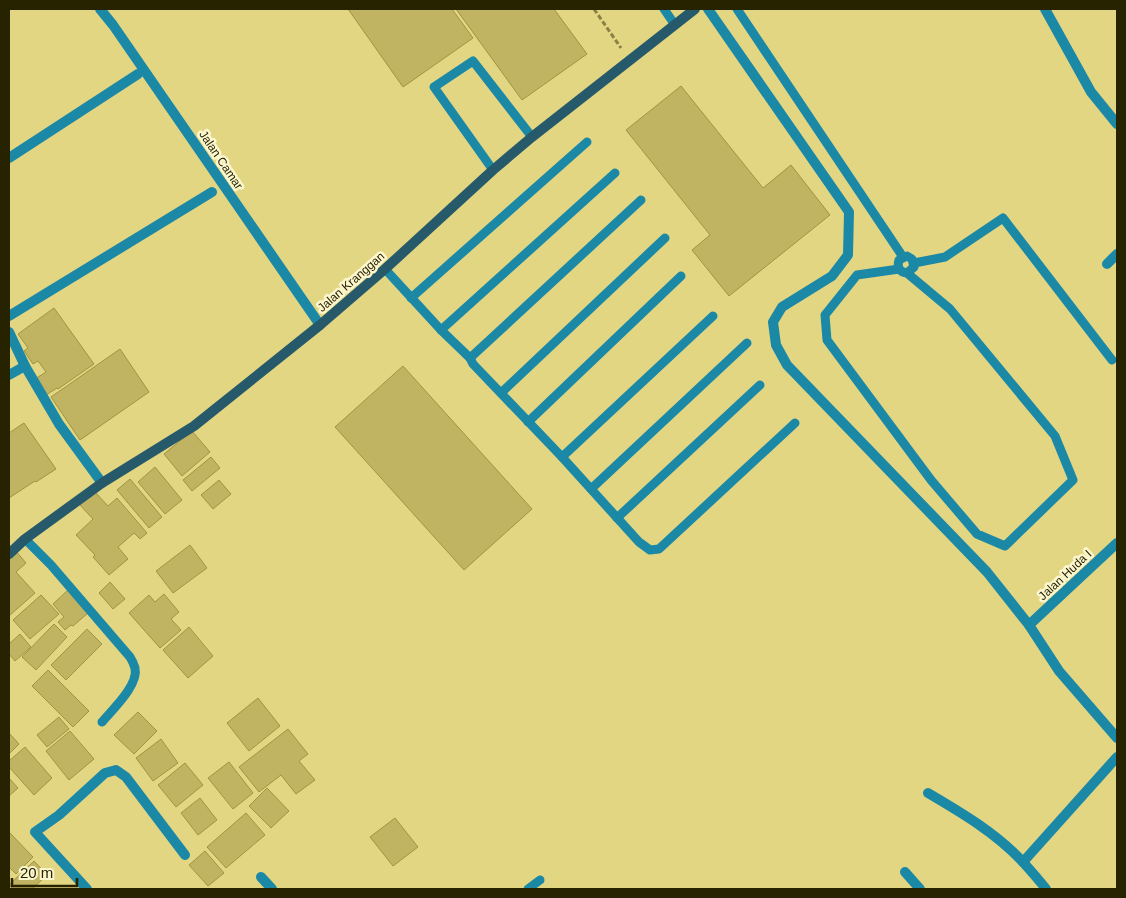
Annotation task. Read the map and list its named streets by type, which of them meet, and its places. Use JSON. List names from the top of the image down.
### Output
{
  "streets": {
    "main road": ["Jalan Kranggan"],
    "street": ["Jalan Camar", "Jalan Huda I"]
  },
  "crossings": [
    ["Jalan Camar", "Jalan Kranggan"]
  ],
  "scale_bar": "20 m"
}
